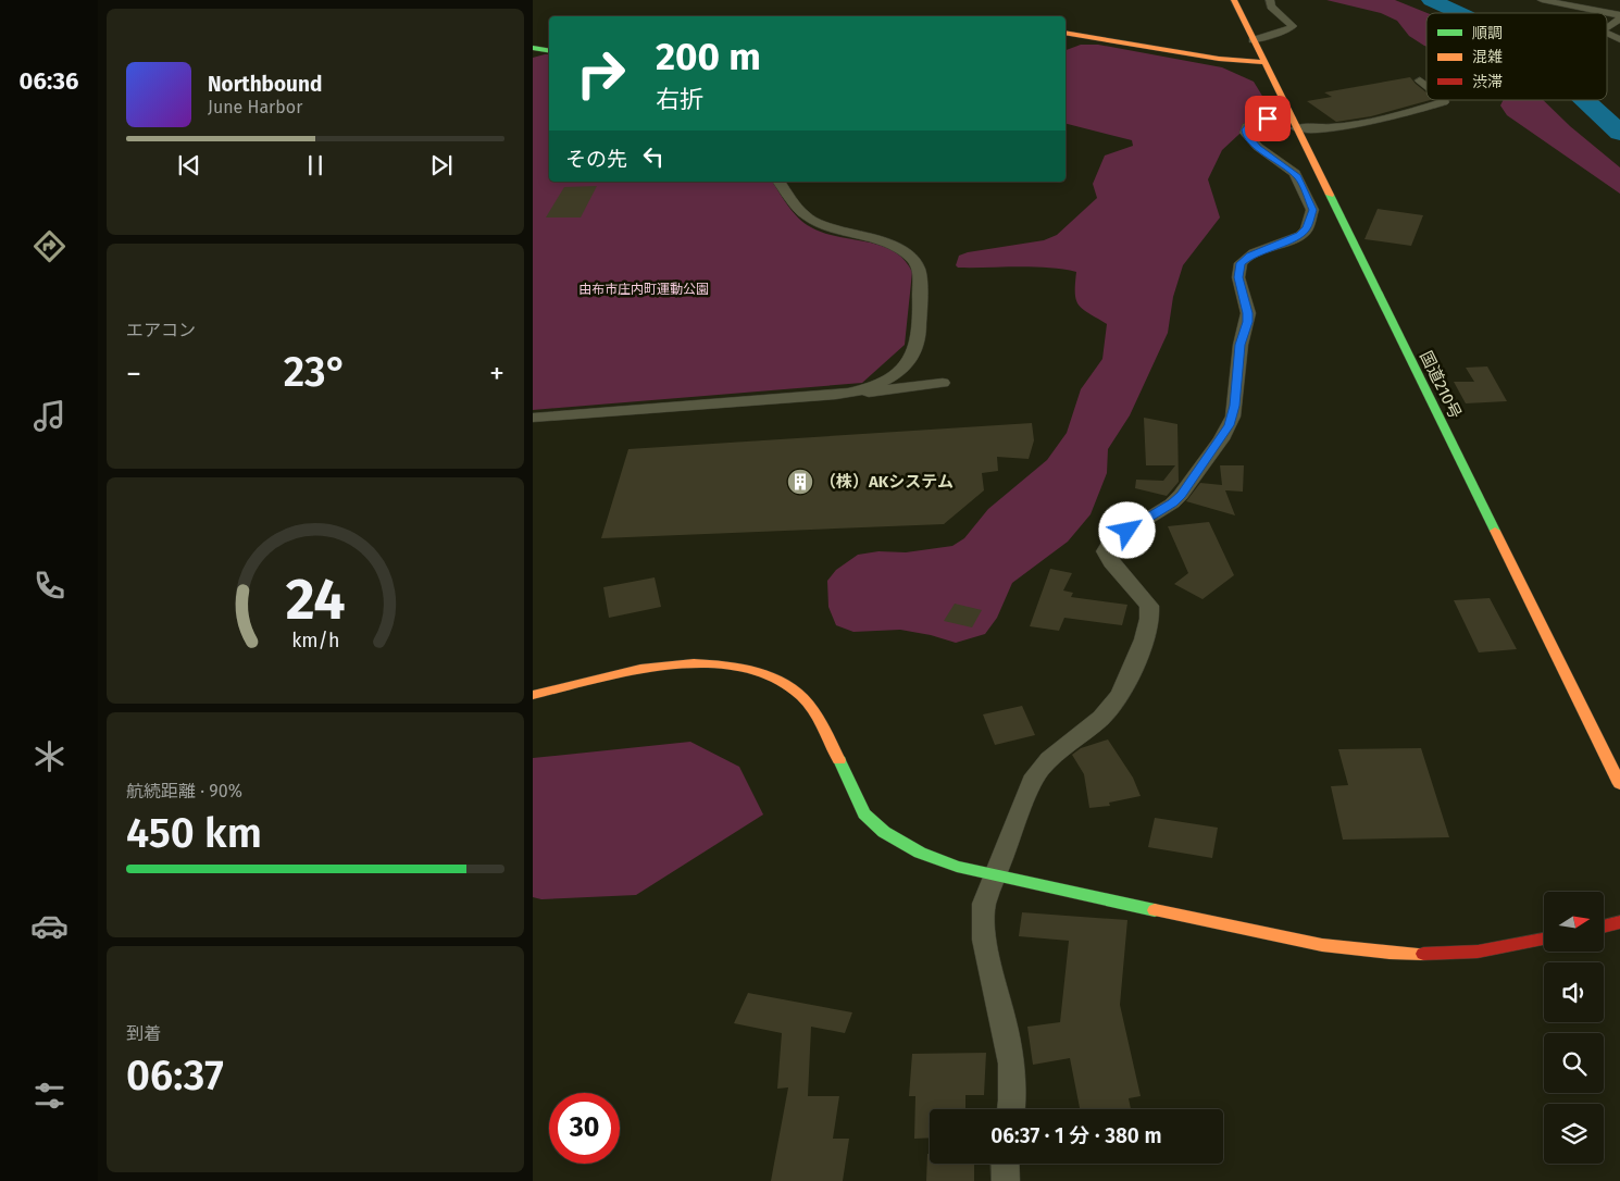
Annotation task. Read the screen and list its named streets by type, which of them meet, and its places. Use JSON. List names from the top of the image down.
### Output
{
  "streets": {
    "main road": ["国道210号"]
  },
  "parks": ["由布市庄内町運動公園"],
  "places": {
    "building": ["（株）AKシステム"]
  },
  "legend": ["順調", "混雑", "渋滞"],
  "north": "right",
  "page": {
    "tabs": "06:36",
    "turn": ["200 m", "右折"],
    "song": ["Northbound", "June Harbor"],
    "then": "その先",
    "tile": [
      "エアコン",
      ["航続距離 · 90%", "450 km"],
      ["到着", "06:37"]
    ],
    "heat": ["−", "23°", "+"],
    "limit": "30",
    "trip": "06:37 · 1 分 · 380 m",
    "gauge": ["24", "km/h"]
  }
}
